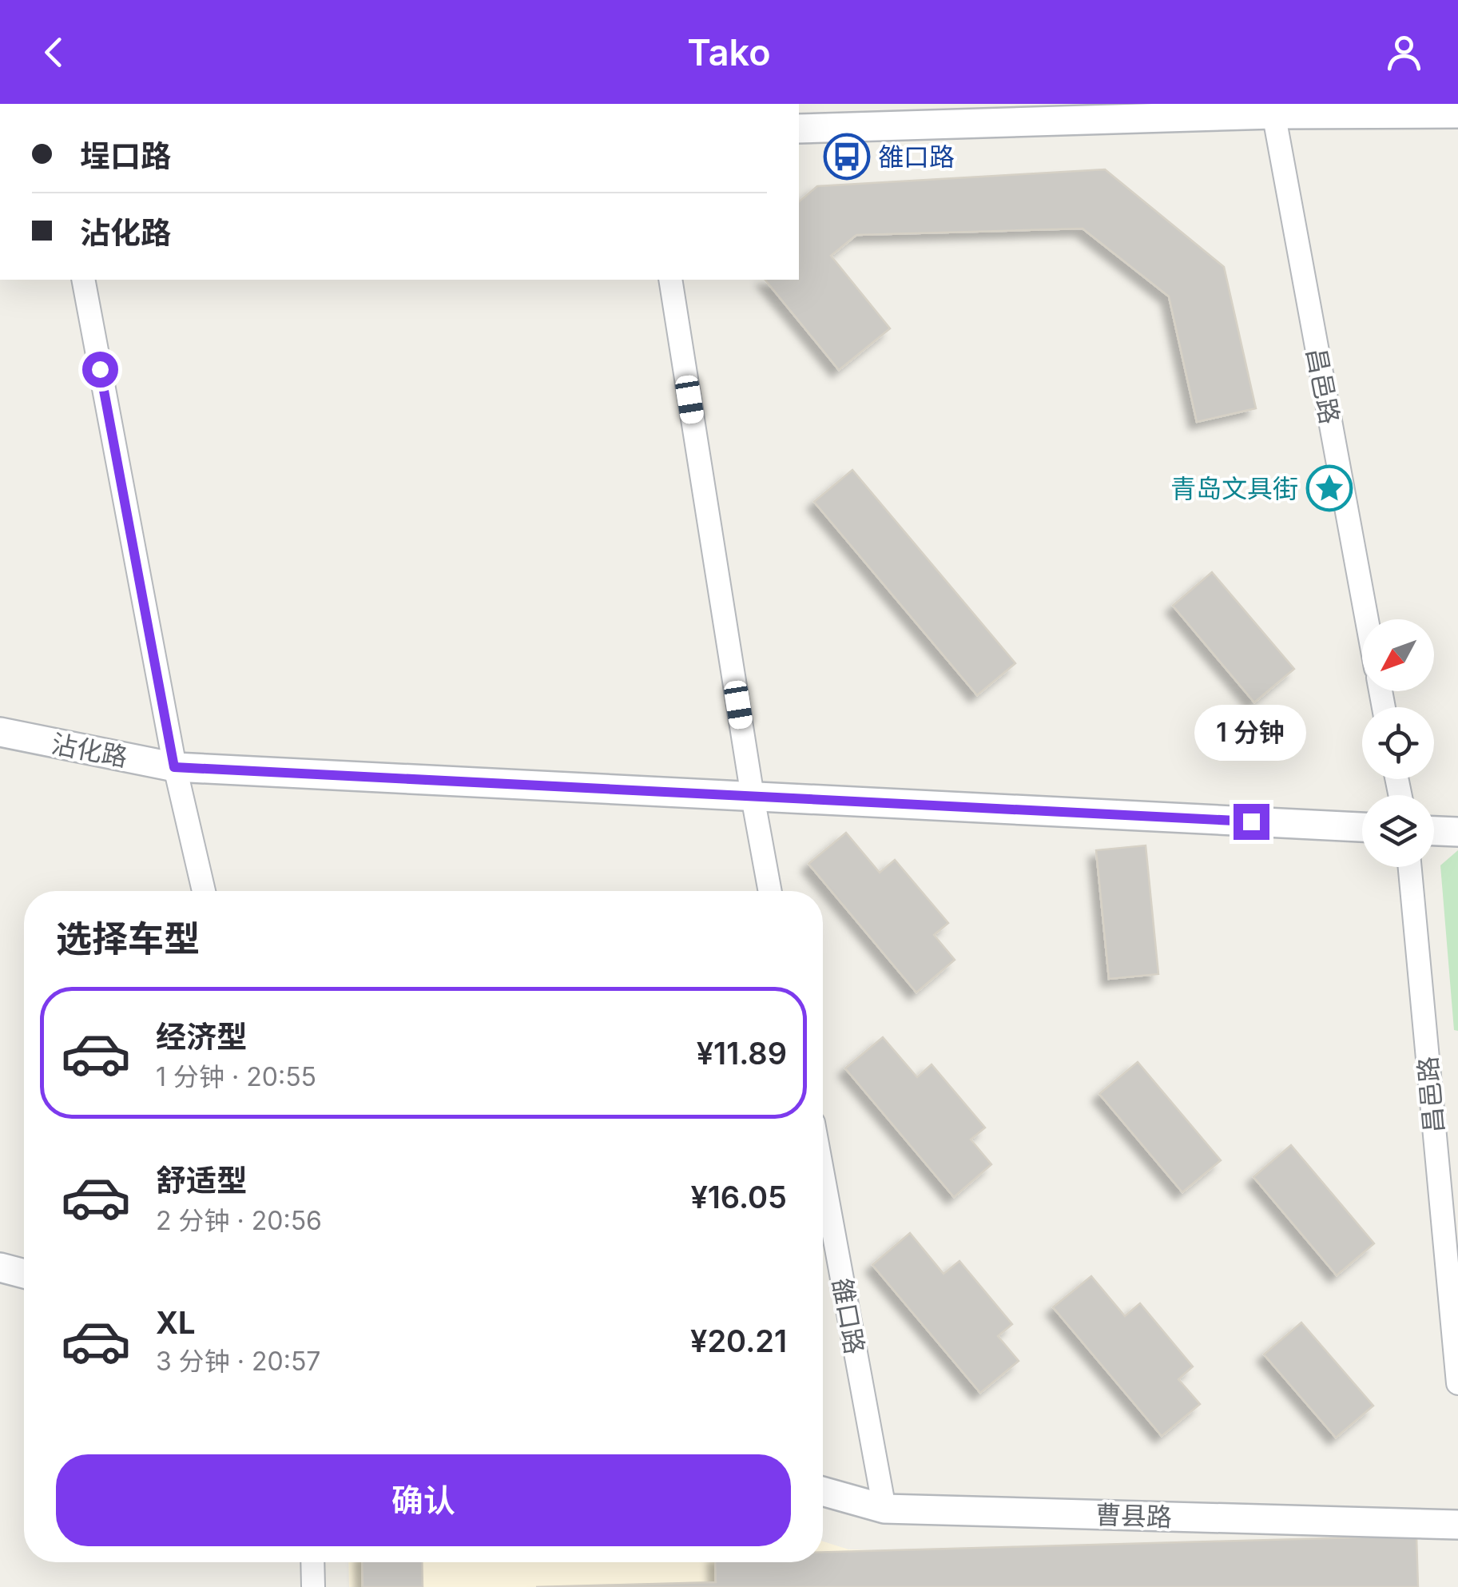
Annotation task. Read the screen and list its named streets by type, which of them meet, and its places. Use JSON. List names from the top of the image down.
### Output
{
  "streets": {
    "street": [
      "昌邑路",
      "沾化路",
      "雒口路",
      "曹县路"
    ]
  },
  "crossings": [
    ["雒口路", "曹县路"]
  ],
  "places": {
    "bus stop": ["雒口路"],
    "place": ["青岛文具街"]
  },
  "north": "bottom left",
  "page": {
    "header": "Tako",
    "banner": ["埕口路", "沾化路"],
    "bubble": "1 分钟",
    "heading": "选择车型",
    "list": [
      {
        "name": "经济型",
        "note": "1 分钟 · 20:55",
        "value": "¥11.89"
      },
      {
        "name": "舒适型",
        "note": "2 分钟 · 20:56",
        "value": "¥16.05"
      },
      {
        "name": "XL",
        "note": "3 分钟 · 20:57",
        "value": "¥20.21"
      }
    ],
    "buttons": "确认"
  }
}
